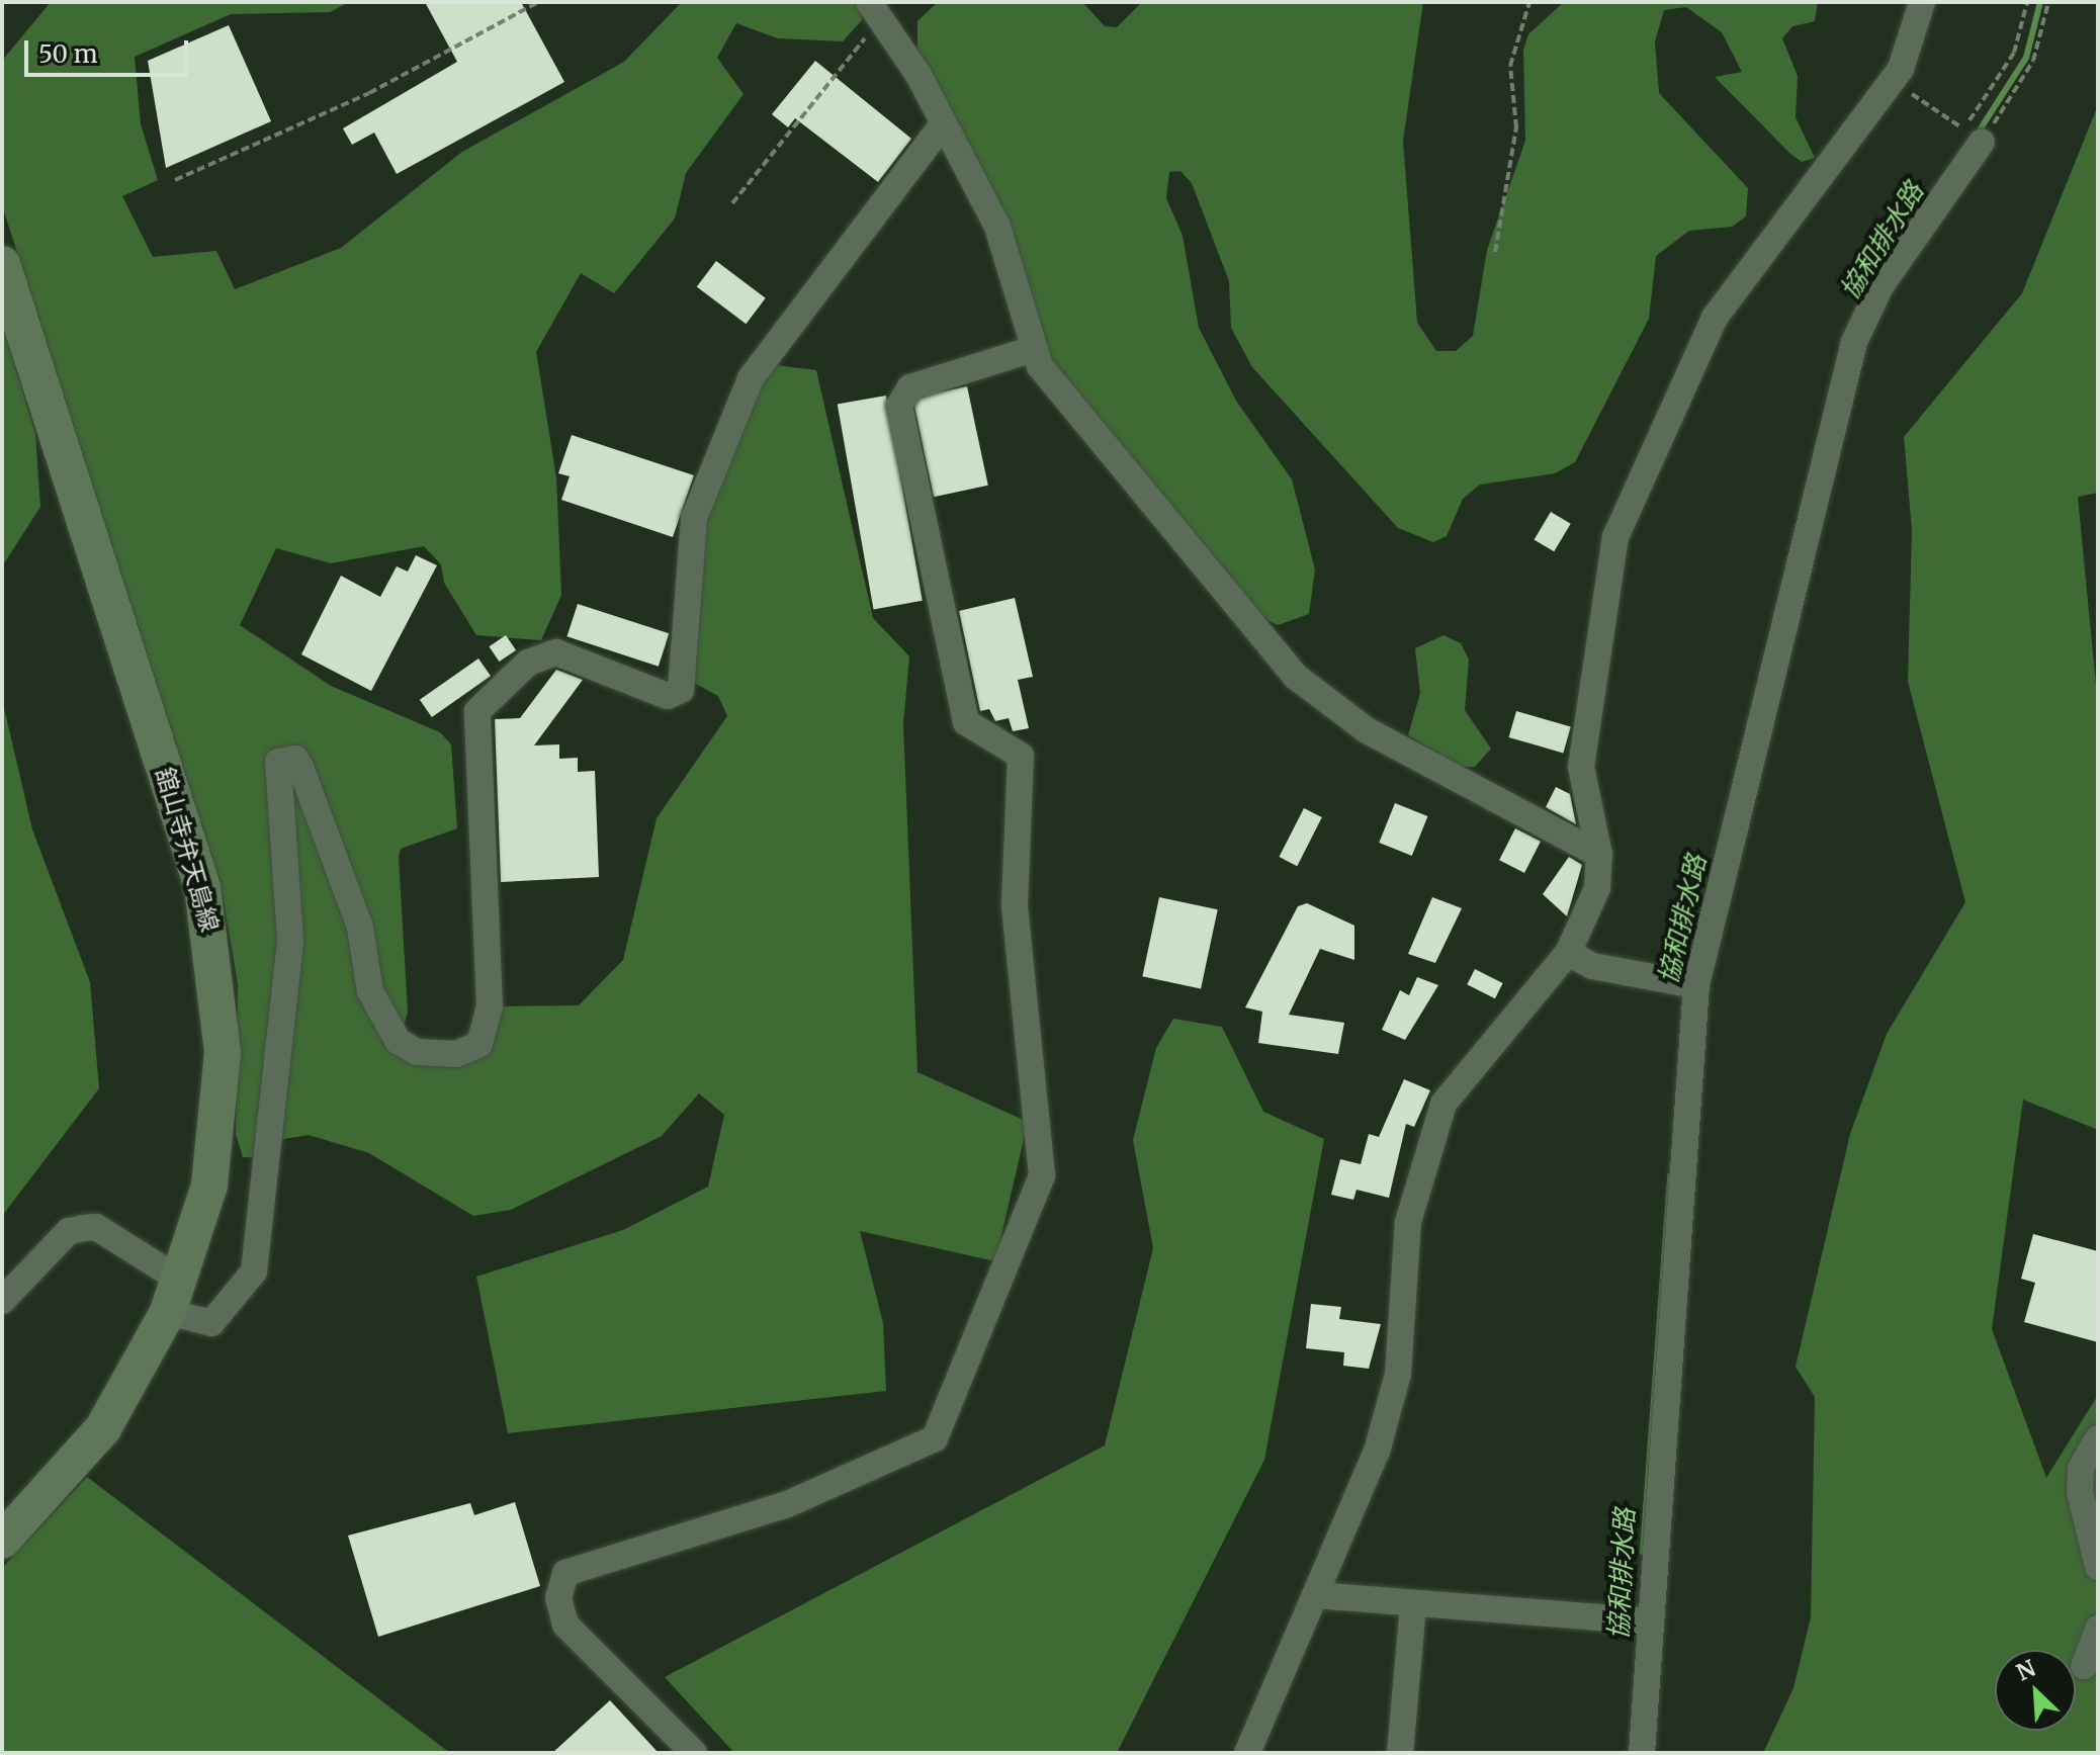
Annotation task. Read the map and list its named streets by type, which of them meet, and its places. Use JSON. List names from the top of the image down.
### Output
{
  "streets": {
    "main road": ["舘山寺弁天島線"]
  },
  "water": ["協和排水路"],
  "scale_bar": "50 m",
  "north": "top left"
}
